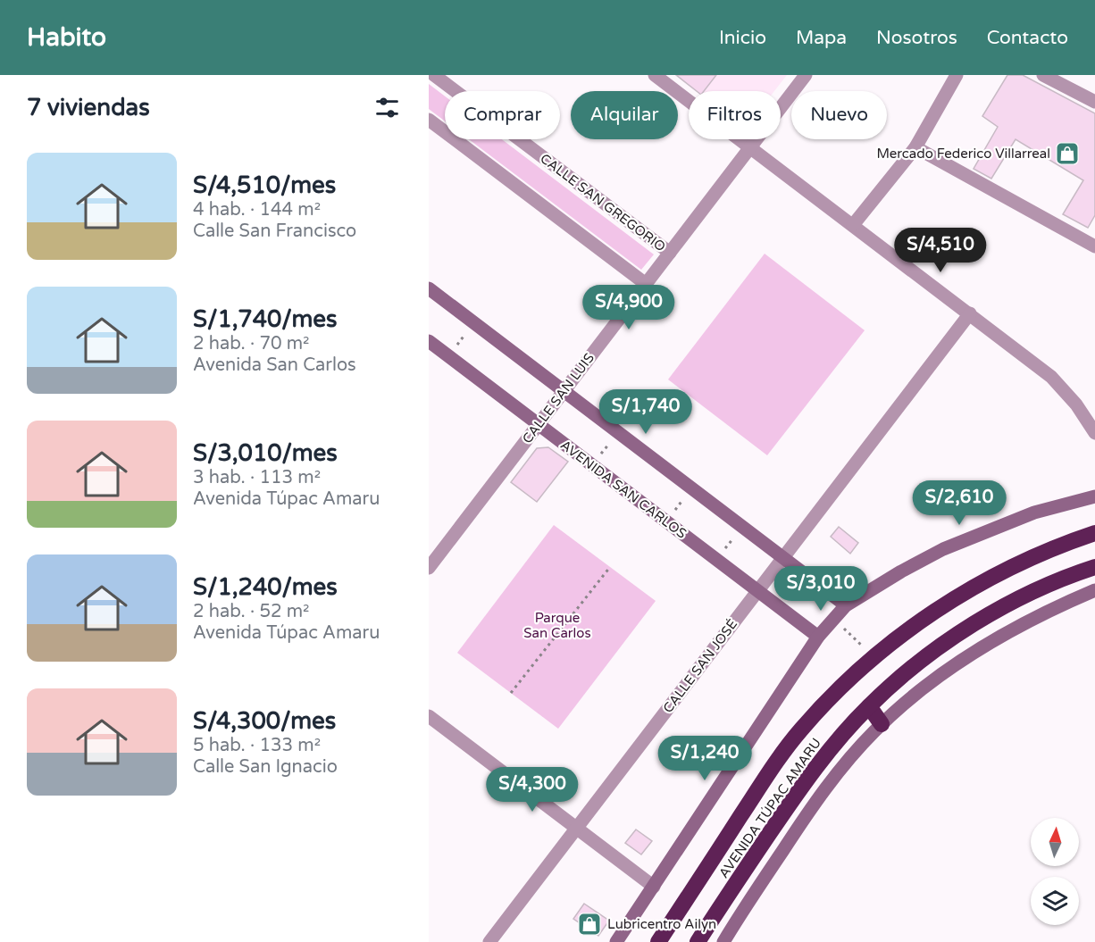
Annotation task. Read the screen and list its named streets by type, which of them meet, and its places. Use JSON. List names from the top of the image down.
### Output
{
  "streets": {
    "highway": ["AVENIDA TÚPAC AMARU"],
    "street": [
      "CALLE SAN GREGORIO",
      "CALLE SAN LUIS",
      "AVENIDA SAN CARLOS",
      "CALLE SAN JOSÉ"
    ]
  },
  "crossings": [
    ["CALLE SAN GREGORIO", "CALLE SAN LUIS"],
    ["CALLE SAN LUIS", "AVENIDA SAN CARLOS"],
    ["AVENIDA SAN CARLOS", "CALLE SAN JOSÉ"]
  ],
  "parks": ["Parque San Carlos"],
  "places": {
    "shop": ["Mercado Federico Villarreal", "Lubricentro Ailyn"]
  },
  "north": "top",
  "page": {
    "header": "Habito",
    "nav": [
      "Inicio",
      "Mapa",
      "Nosotros",
      "Contacto"
    ],
    "heading": "7 viviendas",
    "chip": [
      "Comprar",
      "Alquilar",
      "Filtros",
      "Nuevo"
    ],
    "list": [
      {
        "name": "S/4,510/mes",
        "note": "4 hab. · 144 m² · Calle San Francisco"
      },
      {
        "name": "S/1,740/mes",
        "note": "2 hab. · 70 m² · Avenida San Carlos"
      },
      {
        "name": "S/3,010/mes",
        "note": "3 hab. · 113 m² · Avenida Túpac Amaru"
      },
      {
        "name": "S/1,240/mes",
        "note": "2 hab. · 52 m² · Avenida Túpac Amaru"
      },
      {
        "name": "S/4,300/mes",
        "note": "5 hab. · 133 m² · Calle San Ignacio"
      }
    ],
    "price": [
      "S/4,510",
      "S/4,900",
      "S/1,740",
      "S/2,610",
      "S/3,010",
      "S/1,240",
      "S/4,300"
    ]
  }
}
